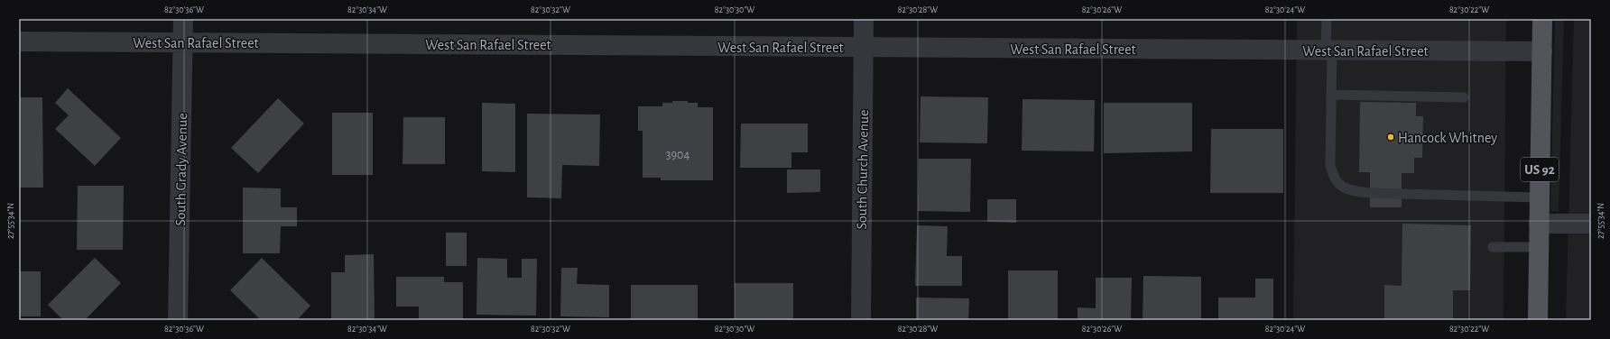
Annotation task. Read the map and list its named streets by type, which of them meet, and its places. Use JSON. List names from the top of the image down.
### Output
{
  "streets": {
    "main road": ["US 92"],
    "street": ["West San Rafael Street", "South Grady Avenue", "South Church Avenue"]
  },
  "crossings": [
    ["West San Rafael Street", "South Grady Avenue"],
    ["West San Rafael Street", "South Church Avenue"],
    ["West San Rafael Street", "US 92"]
  ],
  "places": ["Hancock Whitney"],
  "house_numbers": ["3904"],
  "coordinates": [
    "82°30'36\"W",
    "82°30'34\"W",
    "82°30'32\"W",
    "82°30'30\"W",
    "82°30'28\"W",
    "82°30'26\"W",
    "82°30'24\"W",
    "82°30'22\"W",
    "27°55'34\"N"
  ]
}
